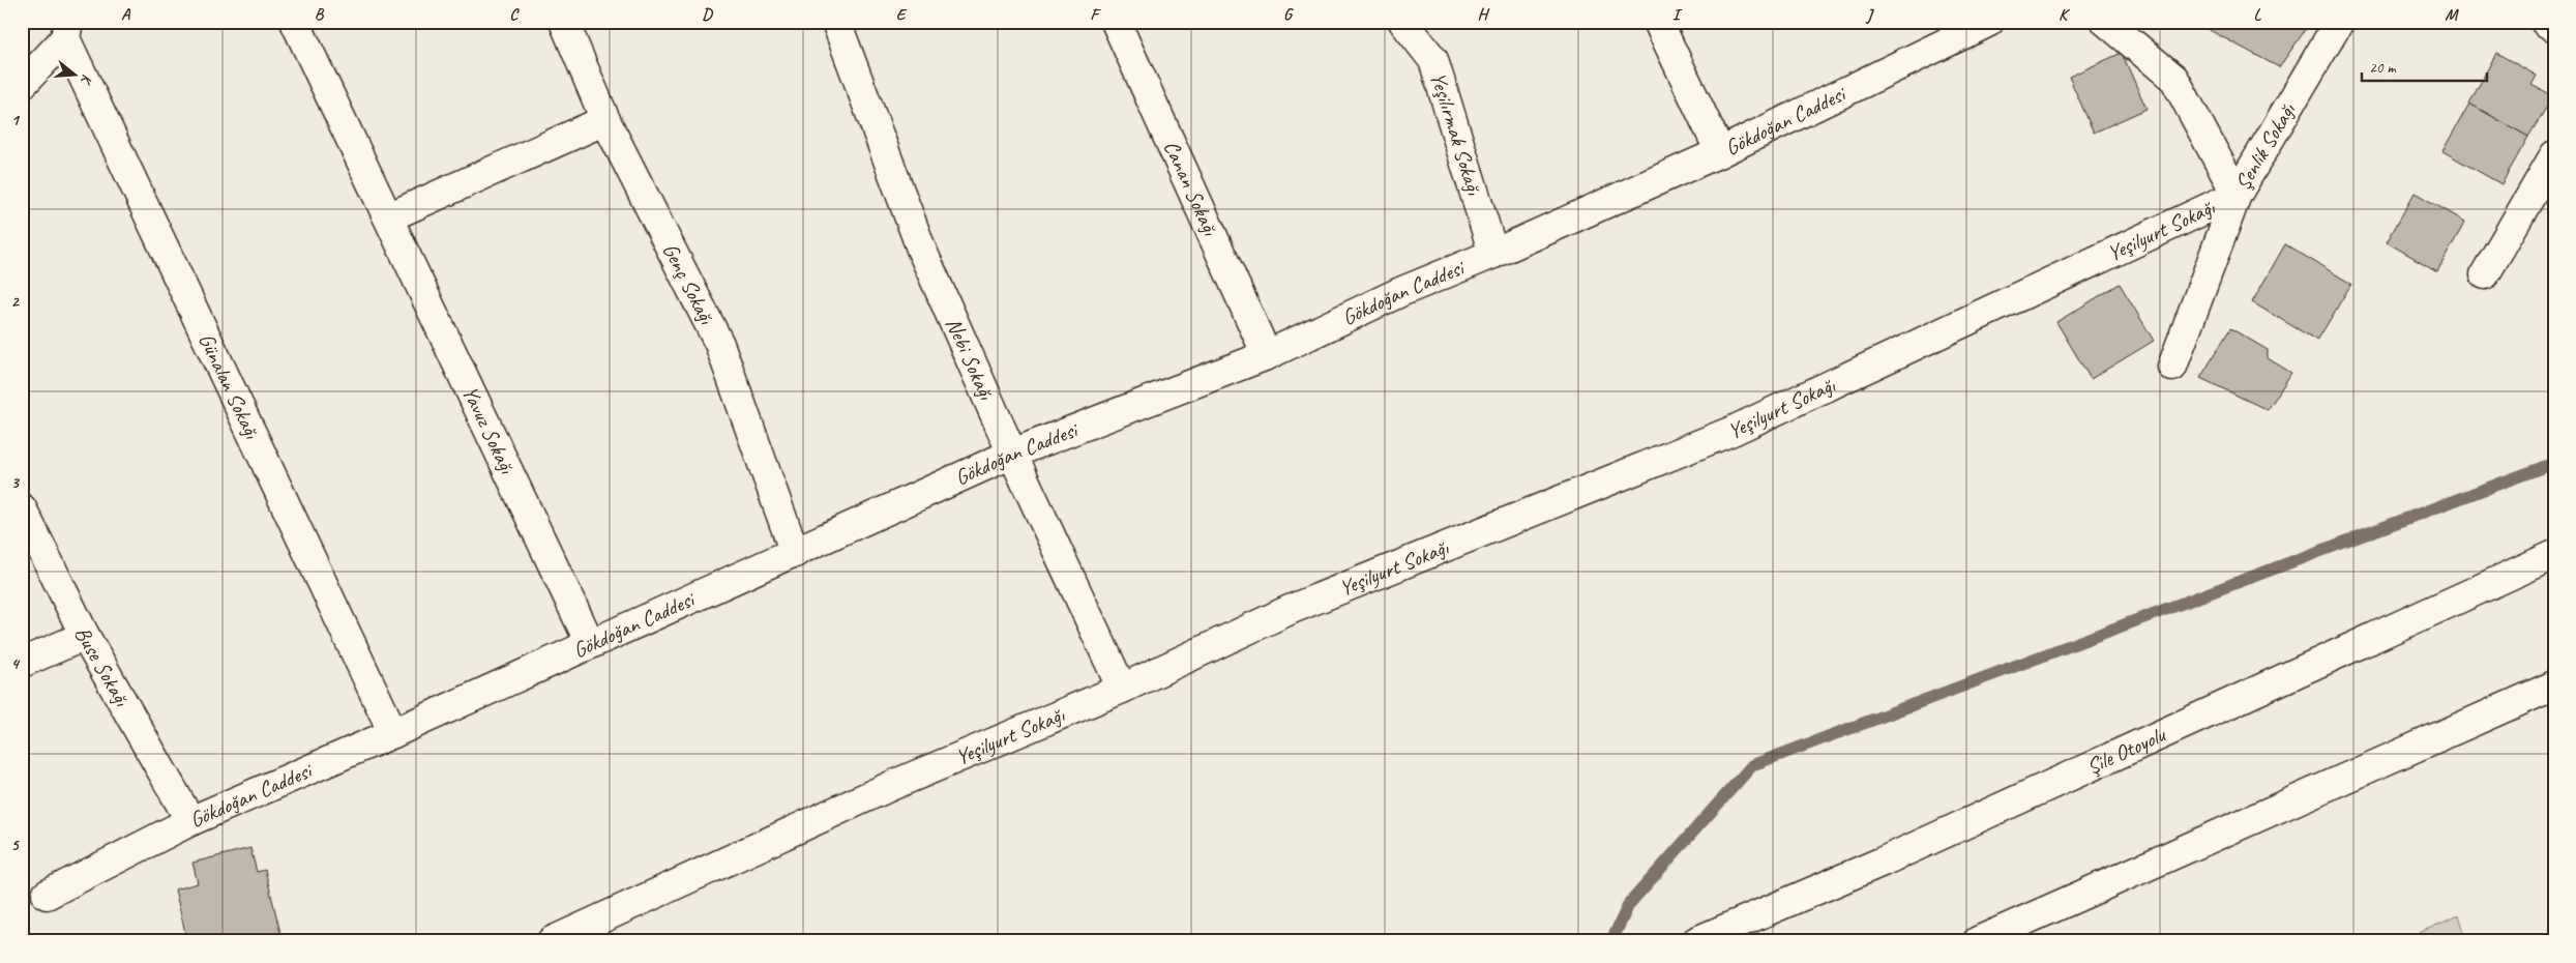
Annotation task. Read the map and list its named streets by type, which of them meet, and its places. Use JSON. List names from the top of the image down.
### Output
{
  "streets": {
    "main road": [
      "Gökdoğan Caddesi",
      "Yeşilırmak Sokağı",
      "Şenlik Sokağı",
      "Canan Sokağı",
      "Yeşilyurt Sokağı",
      "Genç Sokağı",
      "Nebi Sokağı",
      "Günalan Sokağı",
      "Yavuz Sokağı",
      "Buse Sokağı",
      "Şile Otoyolu"
    ]
  },
  "crossings": [
    ["Gökdoğan Caddesi", "Yeşilırmak Sokağı"],
    ["Gökdoğan Caddesi", "Canan Sokağı"],
    ["Gökdoğan Caddesi", "Genç Sokağı"],
    ["Gökdoğan Caddesi", "Nebi Sokağı"],
    ["Gökdoğan Caddesi", "Günalan Sokağı"],
    ["Gökdoğan Caddesi", "Yavuz Sokağı"],
    ["Gökdoğan Caddesi", "Buse Sokağı"],
    ["Şenlik Sokağı", "Yeşilyurt Sokağı"],
    ["Yeşilyurt Sokağı", "Nebi Sokağı"]
  ],
  "scale_bar": "20 m",
  "north": "right",
  "grid": {
    "columns": [
      "A",
      "B",
      "C",
      "D",
      "E",
      "F",
      "G",
      "H",
      "I",
      "J",
      "K",
      "L",
      "M"
    ],
    "rows": [
      "1",
      "2",
      "3",
      "4",
      "5"
    ]
  }
}
